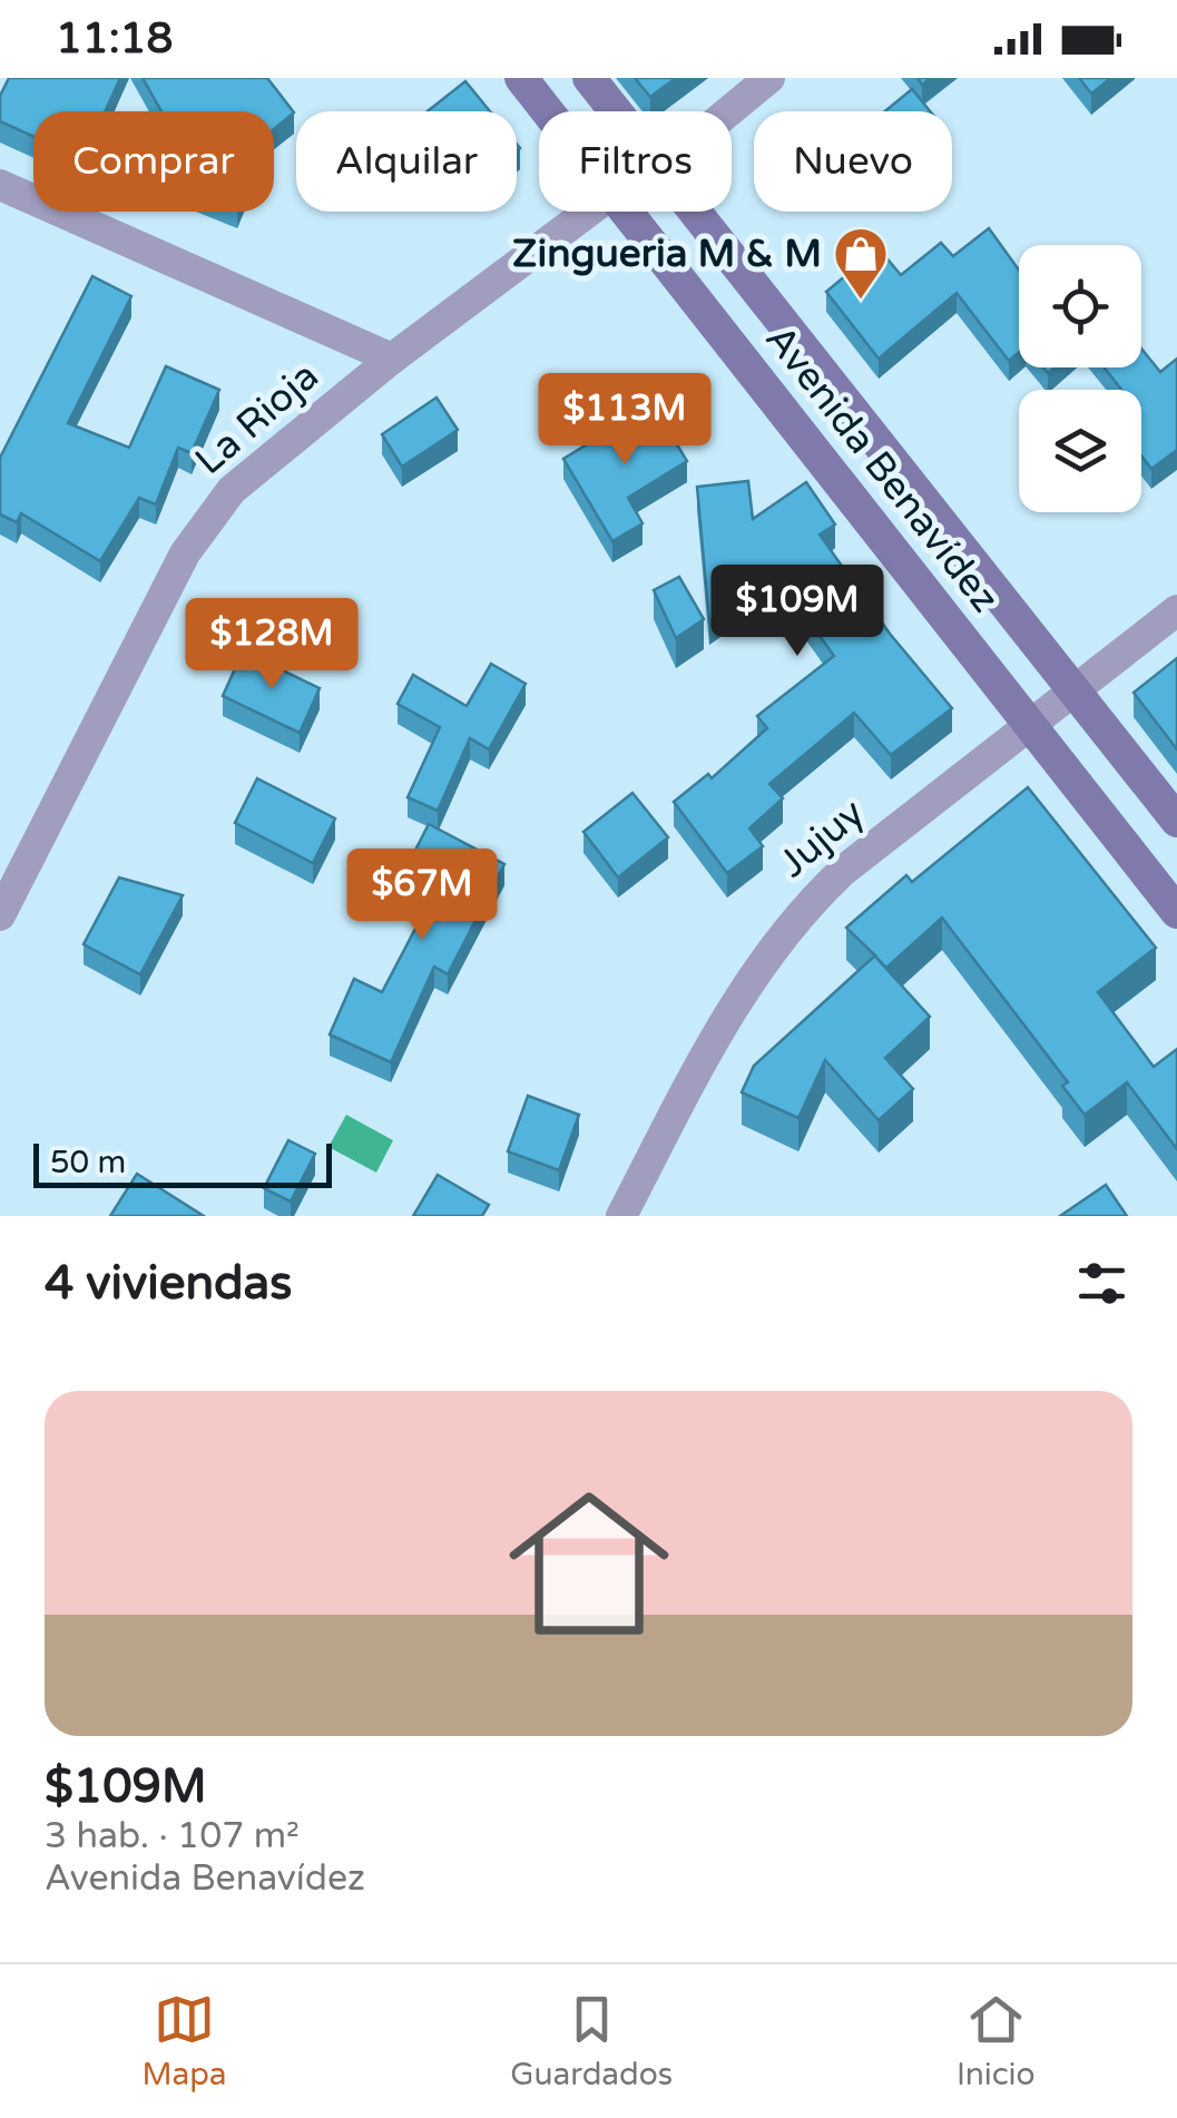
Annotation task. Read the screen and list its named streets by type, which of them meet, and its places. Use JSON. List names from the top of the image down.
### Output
{
  "streets": {
    "main road": ["Avenida Benavídez"],
    "street": ["La Rioja", "Jujuy"]
  },
  "crossings": [
    ["Avenida Benavídez", "Jujuy"]
  ],
  "places": {
    "shop": ["Zingueria M & M"]
  },
  "scale_bar": "50 m",
  "page": {
    "status": "11:18",
    "chip": [
      "Comprar",
      "Alquilar",
      "Filtros",
      "Nuevo"
    ],
    "price": [
      "$113M",
      "$109M",
      "$128M",
      "$67M"
    ],
    "scale": "50 m",
    "heading": "4 viviendas",
    "list": [
      {
        "name": "$109M",
        "note": "3 hab. · 107 m² · Avenida Benavídez"
      }
    ],
    "tabs": ["Mapa", "Guardados", "Inicio"]
  }
}
